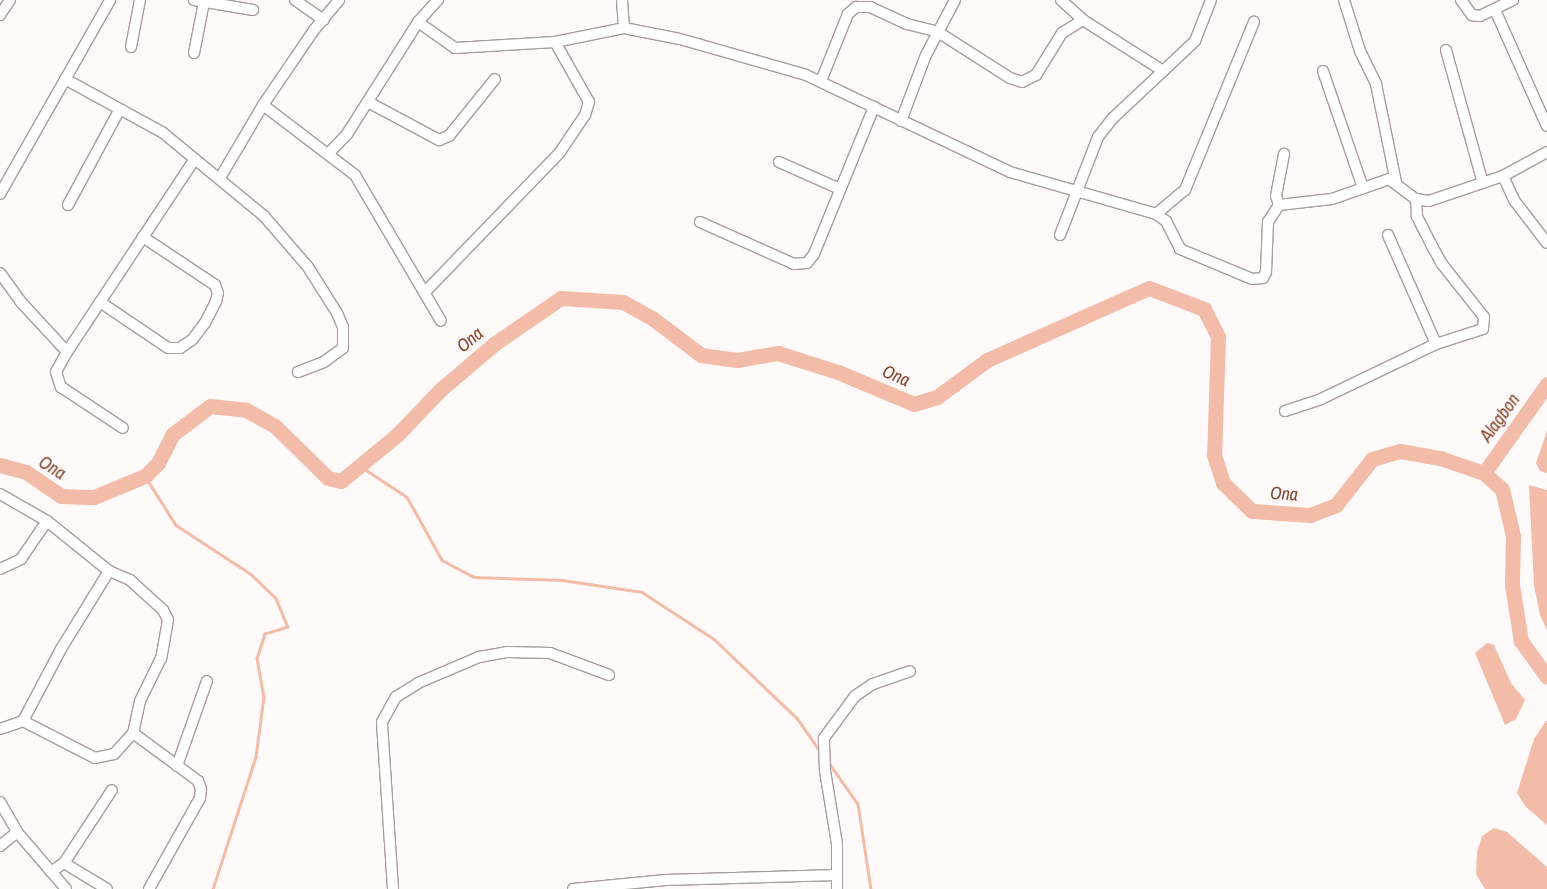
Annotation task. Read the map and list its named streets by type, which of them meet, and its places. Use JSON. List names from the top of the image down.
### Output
{
  "water": ["Ona", "Alagbon"]
}
